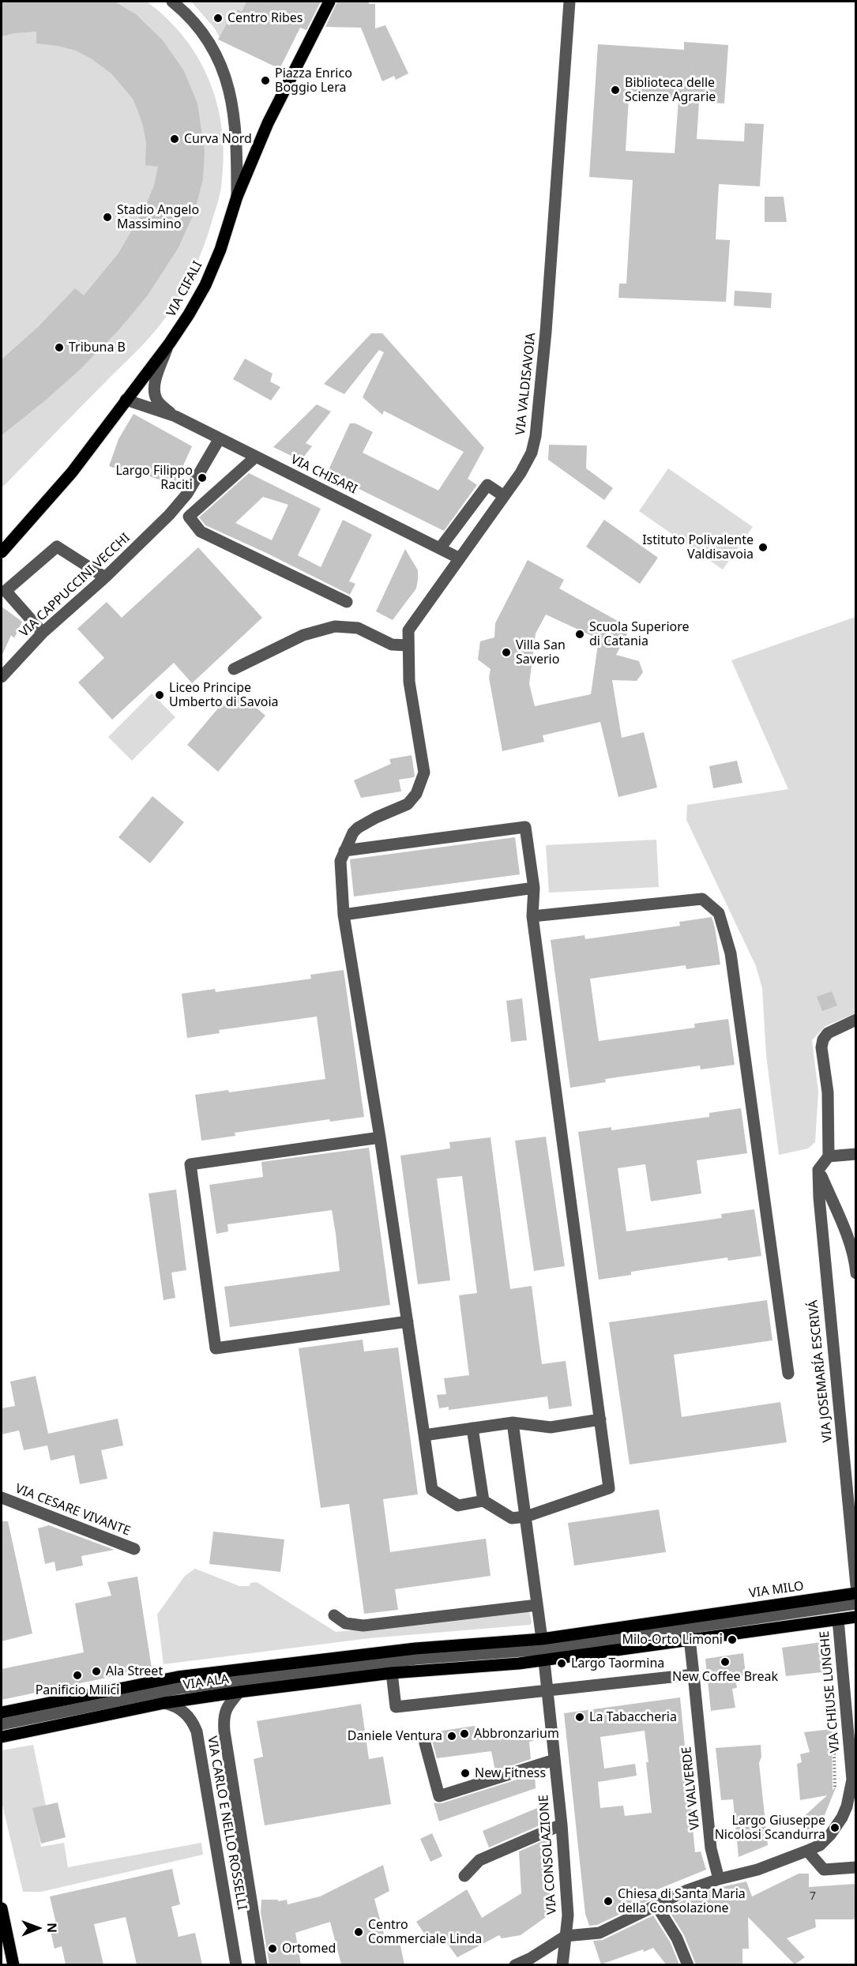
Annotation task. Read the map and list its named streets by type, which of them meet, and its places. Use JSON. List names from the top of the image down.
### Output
{
  "streets": {
    "main road": ["VIA CIFALI", "VIA MILO", "VIA ALA"],
    "street": [
      "VIA VALDISAVOIA",
      "VIA CHISARI",
      "VIA CAPPUCCINI VECCHI",
      "VIA JOSEMARÍA ESCRIVÁ",
      "VIA CESARE VIVANTE",
      "VIA CHIUSE LUNGHE",
      "VIA VALVERDE",
      "VIA CARLO E NELLO ROSSELLI",
      "VIA CONSOLAZIONE"
    ]
  },
  "crossings": [
    ["VIA VALDISAVOIA", "VIA CHISARI"],
    ["VIA CHISARI", "VIA CAPPUCCINI VECCHI"],
    ["VIA MILO", "VIA VALVERDE"],
    ["VIA ALA", "VIA CARLO E NELLO ROSSELLI"],
    ["VIA ALA", "VIA CONSOLAZIONE"],
    ["VIA CHIUSE LUNGHE", "VIA VALVERDE"],
    ["VIA CHIUSE LUNGHE", "VIA CONSOLAZIONE"]
  ],
  "places": [
    "Centro Ribes",
    "Piazza Enrico Boggio Lera",
    "Biblioteca delle Scienze Agrarie",
    "Curva Nord",
    "Stadio Angelo Massimino",
    "Tribuna B",
    "Largo Filippo Raciti",
    "Istituto Polivalente Valdisavoia",
    "Scuola Superiore di Catania",
    "Villa San Saverio",
    "Liceo Principe Umberto di Savoia",
    "Milo-Orto Limoni",
    "New Coffee Break",
    "Largo Taormina",
    "Ala Street",
    "Panificio Milici",
    "La Tabaccheria",
    "Abbronzarium",
    "Daniele Ventura",
    "New Fitness",
    "Largo Giuseppe Nicolosi Scandurra",
    "Chiesa di Santa Maria della Consolazione",
    "Centro Commerciale Linda",
    "Ortomed"
  ],
  "house_numbers": ["7"],
  "north": "right"
}
